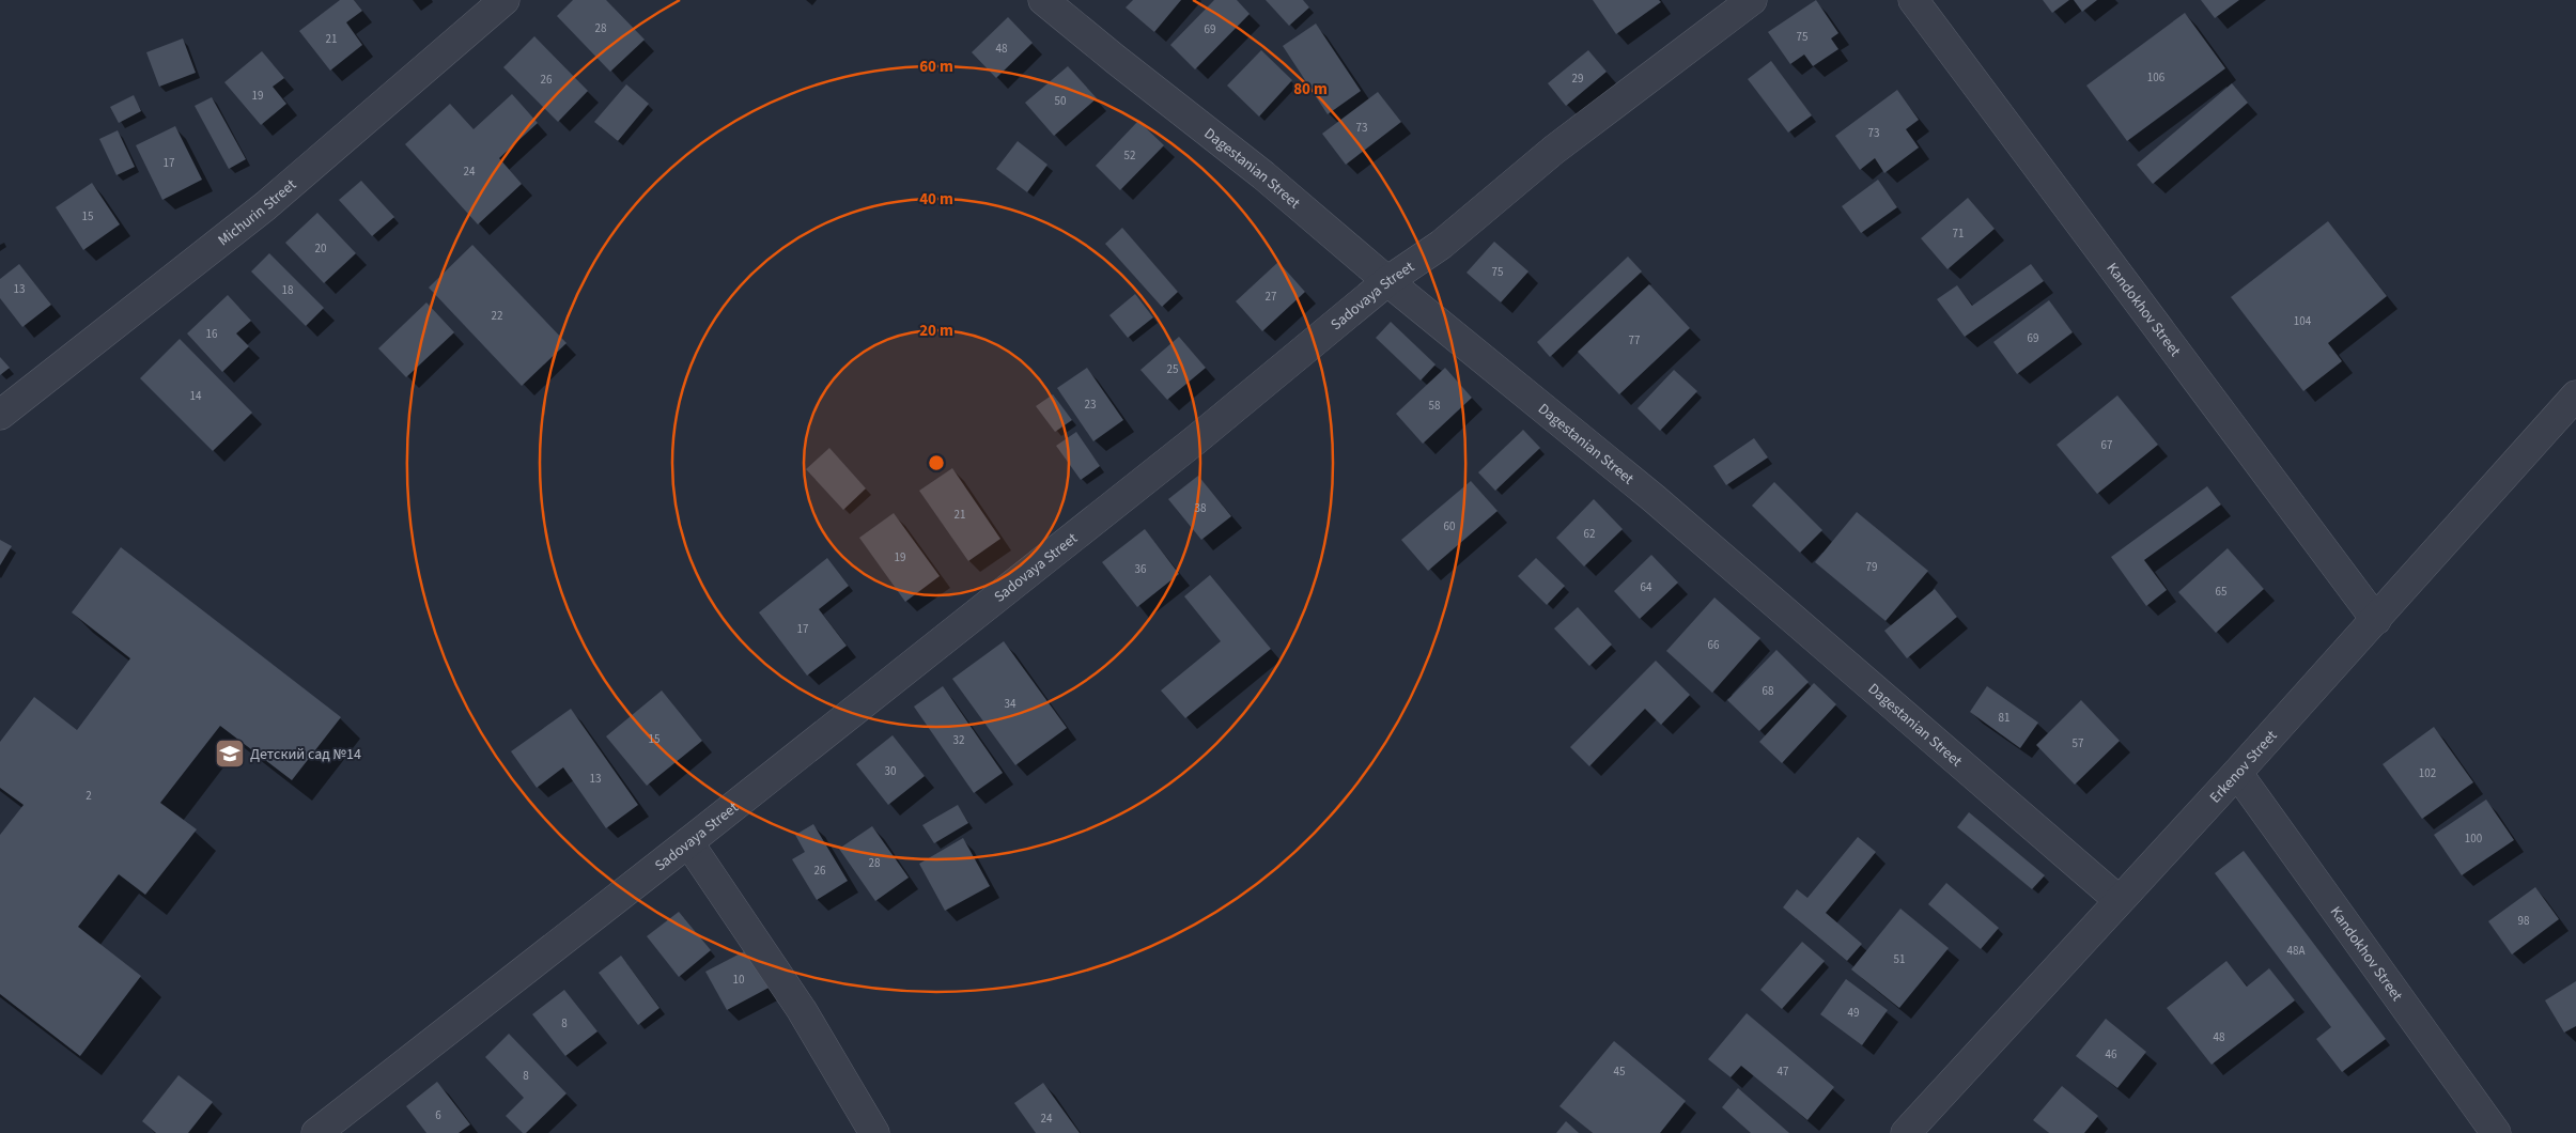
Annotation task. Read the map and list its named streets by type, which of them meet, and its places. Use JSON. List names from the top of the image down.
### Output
{
  "streets": {
    "street": [
      "Dagestanian Street",
      "Michurin Street",
      "Sadovaya Street",
      "Kandokhov Street",
      "Erkenov Street"
    ]
  },
  "crossings": [
    ["Dagestanian Street", "Sadovaya Street"],
    ["Dagestanian Street", "Erkenov Street"],
    ["Kandokhov Street", "Erkenov Street"]
  ],
  "places": {
    "school or university": ["Детский сад №14"]
  },
  "house_numbers": [
    "28",
    "69",
    "75",
    "21",
    "48",
    "106",
    "29",
    "26",
    "19",
    "50",
    "73",
    "73",
    "52",
    "17",
    "24",
    "15",
    "71",
    "20",
    "75",
    "13",
    "18",
    "27",
    "22",
    "104",
    "16",
    "69",
    "77",
    "25",
    "14",
    "23",
    "58",
    "67",
    "38",
    "21",
    "60",
    "62",
    "19",
    "79",
    "36",
    "64",
    "65",
    "17",
    "66",
    "68",
    "34",
    "81",
    "15",
    "32",
    "57",
    "30",
    "102",
    "13",
    "2",
    "100",
    "28",
    "26",
    "98",
    "48А",
    "51",
    "10",
    "49",
    "8",
    "48",
    "46",
    "45",
    "47",
    "8",
    "6",
    "24"
  ],
  "rings": [
    "60 m",
    "80 m",
    "40 m",
    "20 m"
  ]
}
